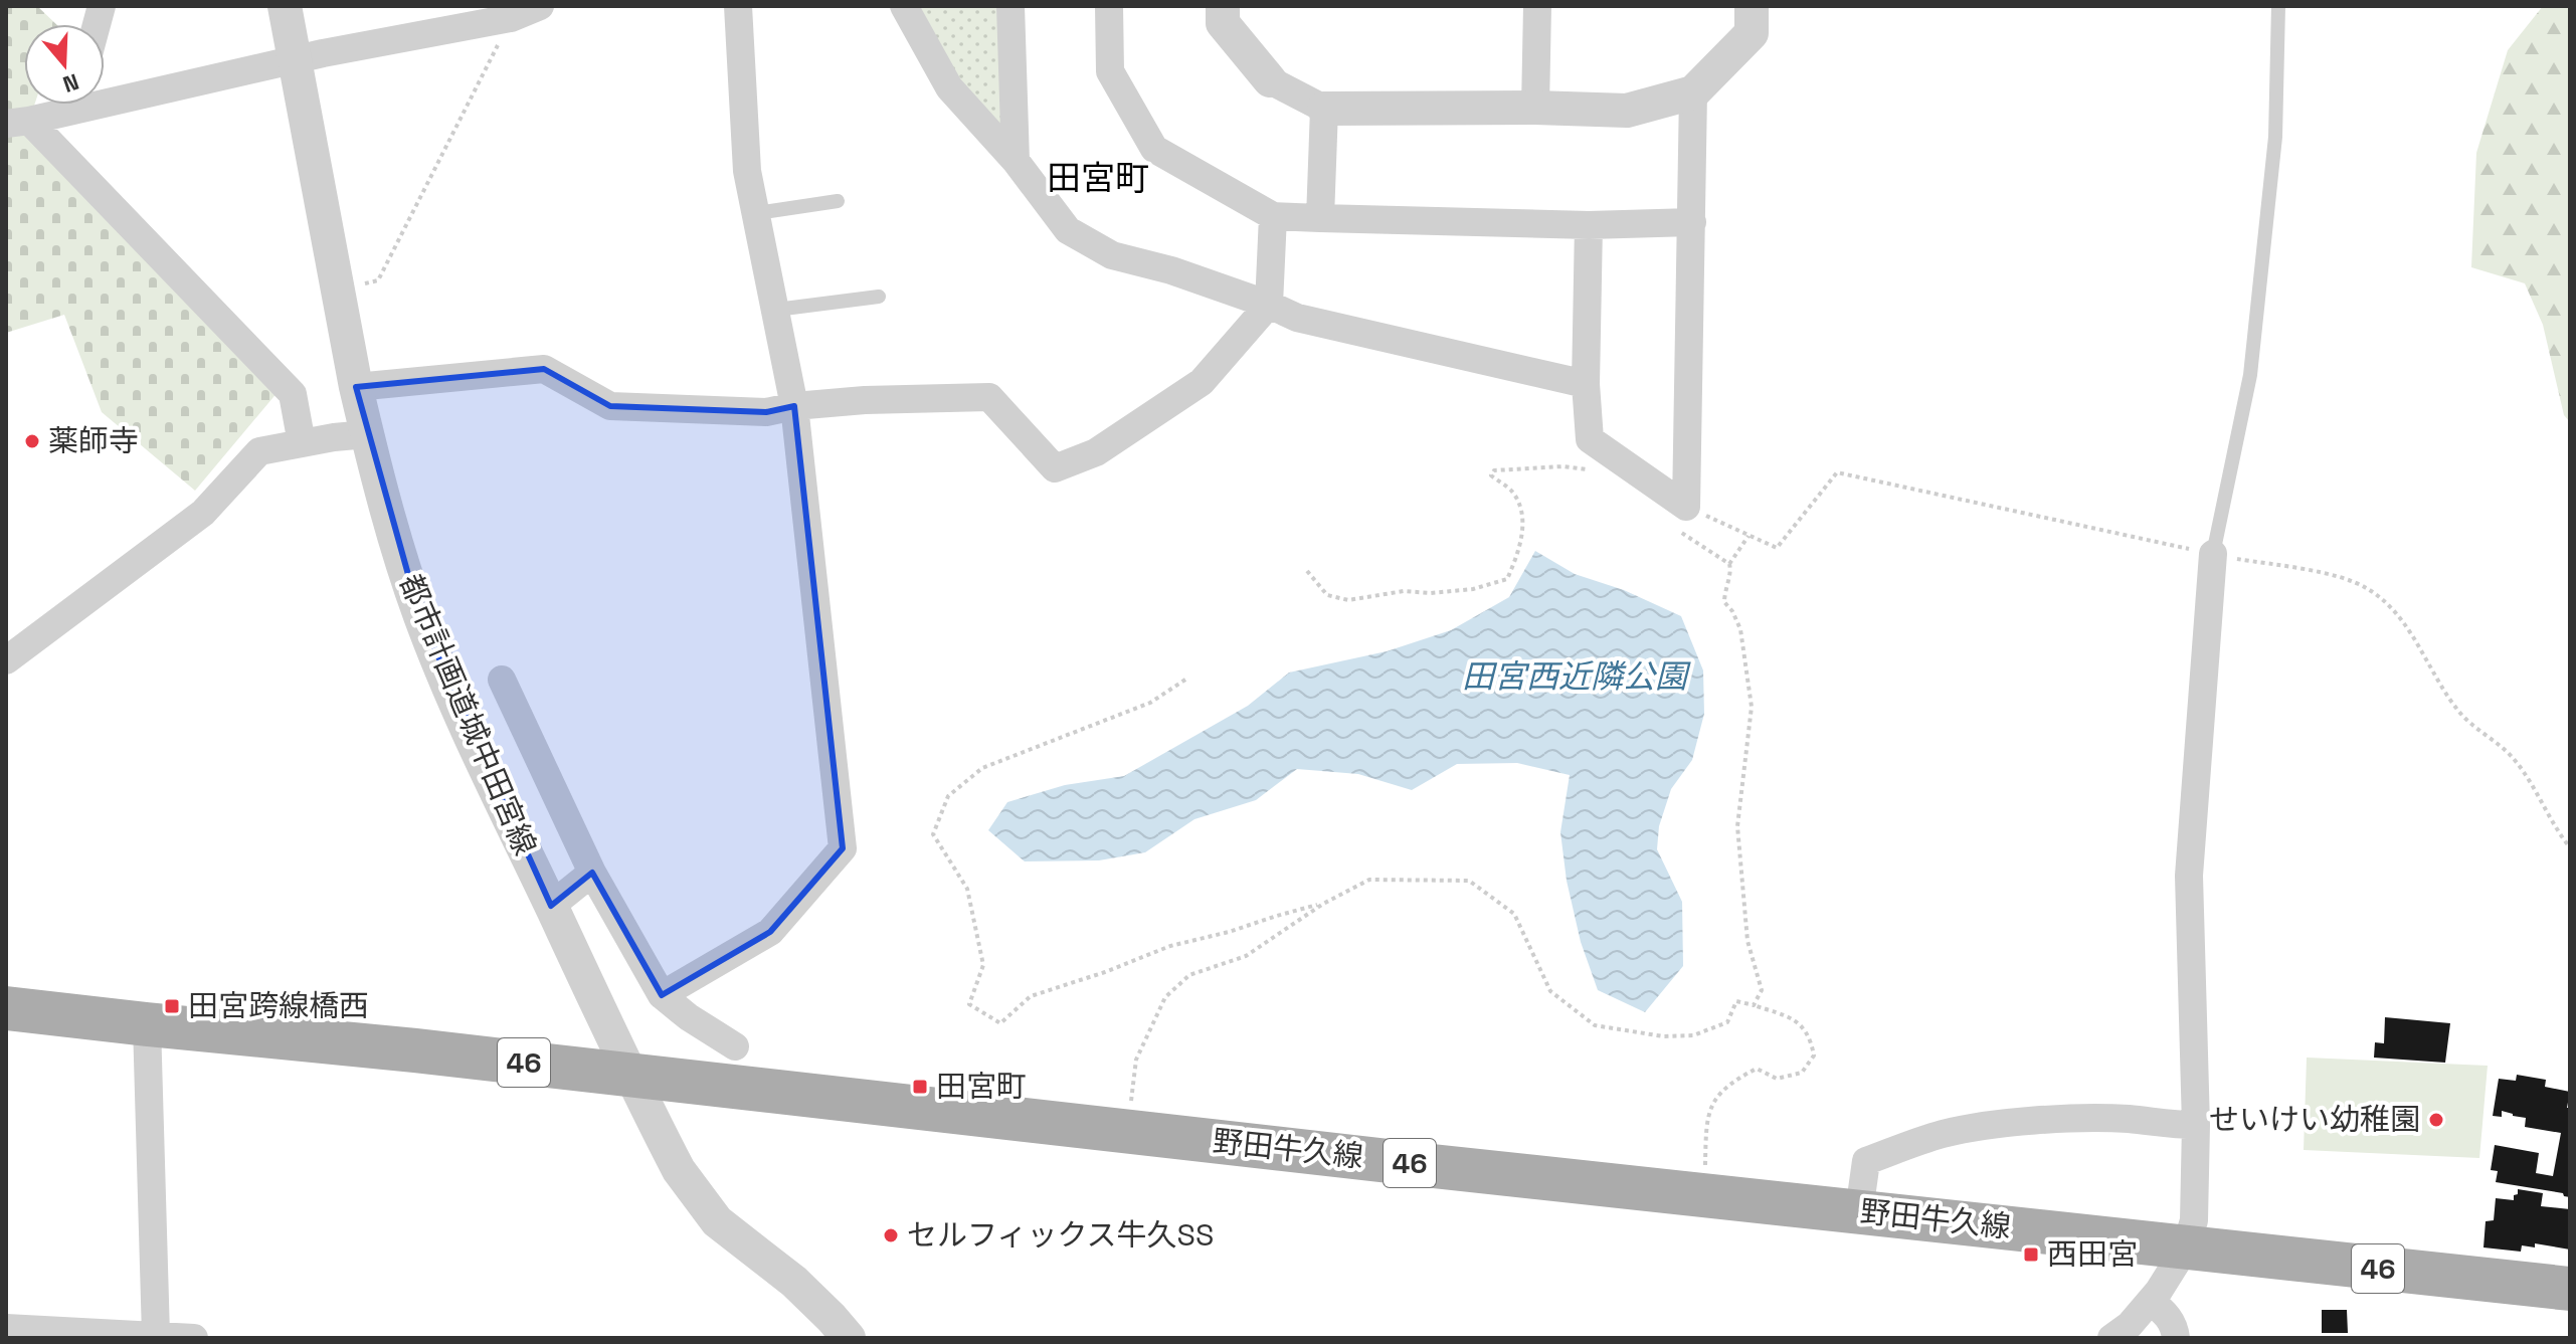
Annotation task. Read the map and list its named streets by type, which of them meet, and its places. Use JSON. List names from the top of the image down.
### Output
{
  "streets": {
    "main road": ["46", "野田牛久線"],
    "street": ["都市計画道城中田宮線"]
  },
  "crossings": [
    ["都市計画道城中田宮線", "野田牛久線"]
  ],
  "districts": ["田宮町"],
  "water": ["田宮西近隣公園"],
  "places": {
    "other": ["薬師寺", "せいけい幼稚園", "セルフィックス牛久SS"],
    "transit": ["田宮跨線橋西", "田宮町", "西田宮"]
  },
  "north": "bottom"
}
